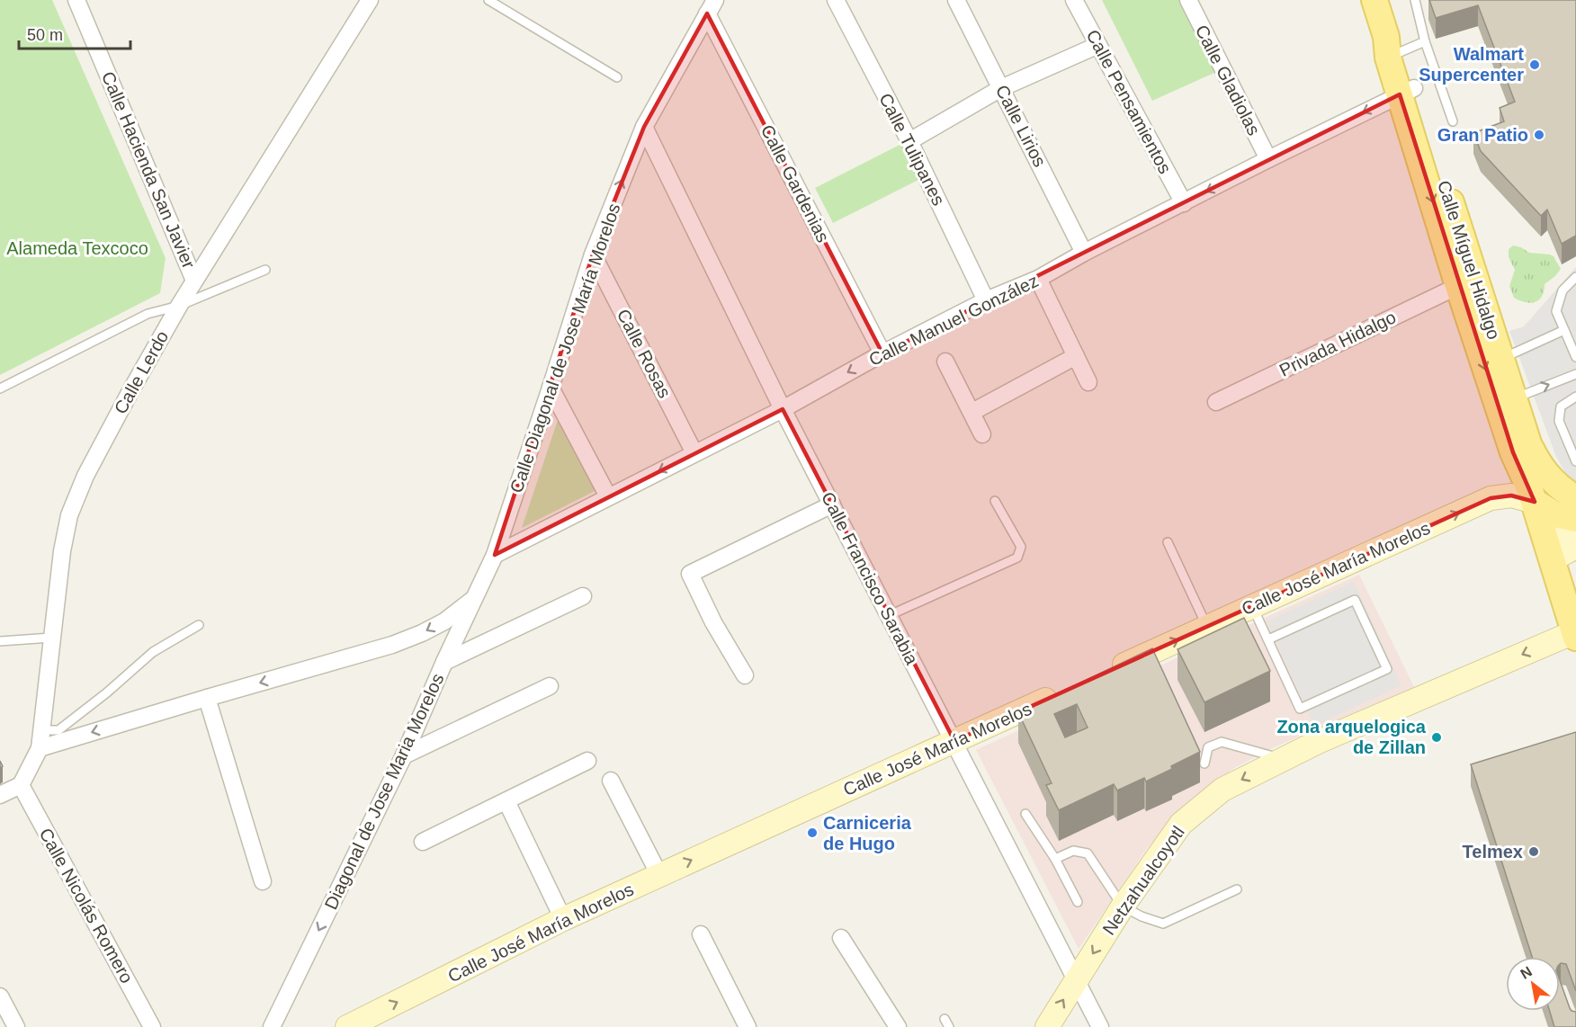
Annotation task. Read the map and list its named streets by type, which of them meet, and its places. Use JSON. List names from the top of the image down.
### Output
{
  "streets": {
    "main road": ["Calle Míguel Hidalgo"],
    "street": [
      "Calle Gladiolas",
      "Calle Pensamientos",
      "Calle Lirios",
      "Calle Tulipanes",
      "Calle Hacienda San Javier",
      "Calle Gardenias",
      "Calle Manuel González",
      "Privada Hidalgo",
      "Calle Diagonal de Jose María Morelos",
      "Calle Rosas",
      "Calle Lerdo",
      "Calle José María Morelos",
      "Calle Francisco Sarabia",
      "Diagonal de Jose Maria Morelos",
      "Netzahualcoyotl",
      "Calle Nicolás Romero"
    ]
  },
  "crossings": [
    ["Calle Gladiolas", "Calle Manuel González"],
    ["Calle Pensamientos", "Calle Manuel González"],
    ["Calle Lirios", "Calle Manuel González"],
    ["Calle Tulipanes", "Calle Manuel González"],
    ["Calle Hacienda San Javier", "Calle Lerdo"],
    ["Calle Gardenias", "Calle Manuel González"],
    ["Calle Gardenias", "Calle Diagonal de Jose María Morelos"],
    ["Calle Míguel Hidalgo", "Calle Manuel González"],
    ["Calle Míguel Hidalgo", "Privada Hidalgo"],
    ["Calle Míguel Hidalgo", "Calle José María Morelos"],
    ["Calle Míguel Hidalgo", "Netzahualcoyotl"],
    ["Calle Manuel González", "Calle Diagonal de Jose María Morelos"],
    ["Calle Manuel González", "Calle Rosas"],
    ["Calle Manuel González", "Calle Francisco Sarabia"],
    ["Calle Manuel González", "Diagonal de Jose Maria Morelos"],
    ["Calle Diagonal de Jose María Morelos", "Calle Rosas"],
    ["Calle Diagonal de Jose María Morelos", "Calle Francisco Sarabia"],
    ["Calle Diagonal de Jose María Morelos", "Diagonal de Jose Maria Morelos"],
    ["Calle Lerdo", "Calle Nicolás Romero"],
    ["Calle José María Morelos", "Calle Francisco Sarabia"],
    ["Calle Francisco Sarabia", "Netzahualcoyotl"]
  ],
  "one_way": [
    "Calle Manuel González",
    "Calle José María Morelos",
    "Diagonal de Jose Maria Morelos",
    "Netzahualcoyotl"
  ],
  "parks": ["Alameda Texcoco"],
  "places": [
    "Walmart Supercenter",
    "Gran Patio",
    "Zona arquelogica de Zillan",
    "Carniceria de Hugo",
    "Telmex"
  ],
  "scale_bar": "50 m",
  "north": "top left"
}
